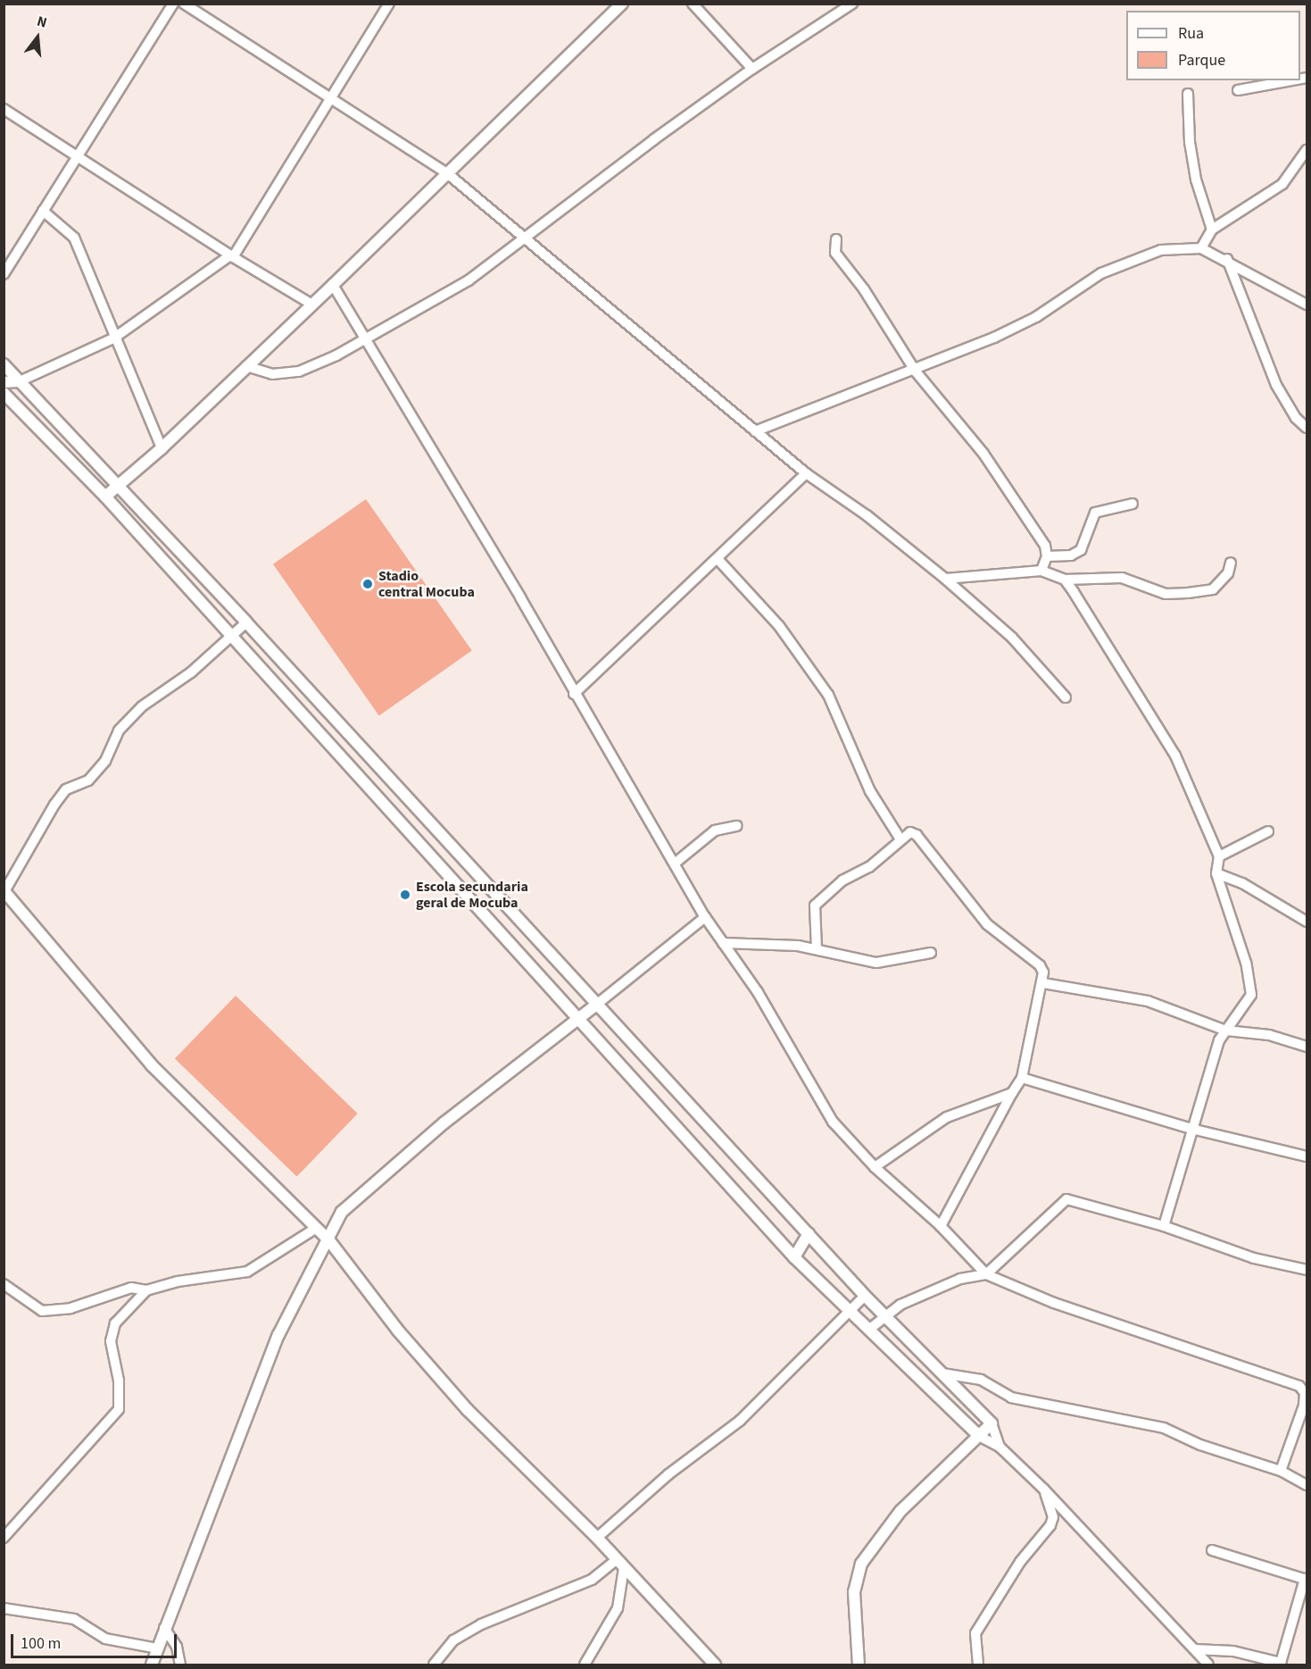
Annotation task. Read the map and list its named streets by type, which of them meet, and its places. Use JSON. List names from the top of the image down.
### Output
{
  "places": ["Stadio central Mocuba", "Escola secundaria geral de Mocuba"],
  "legend": ["Rua", "Parque"],
  "scale_bar": "100 m",
  "north": "top"
}
